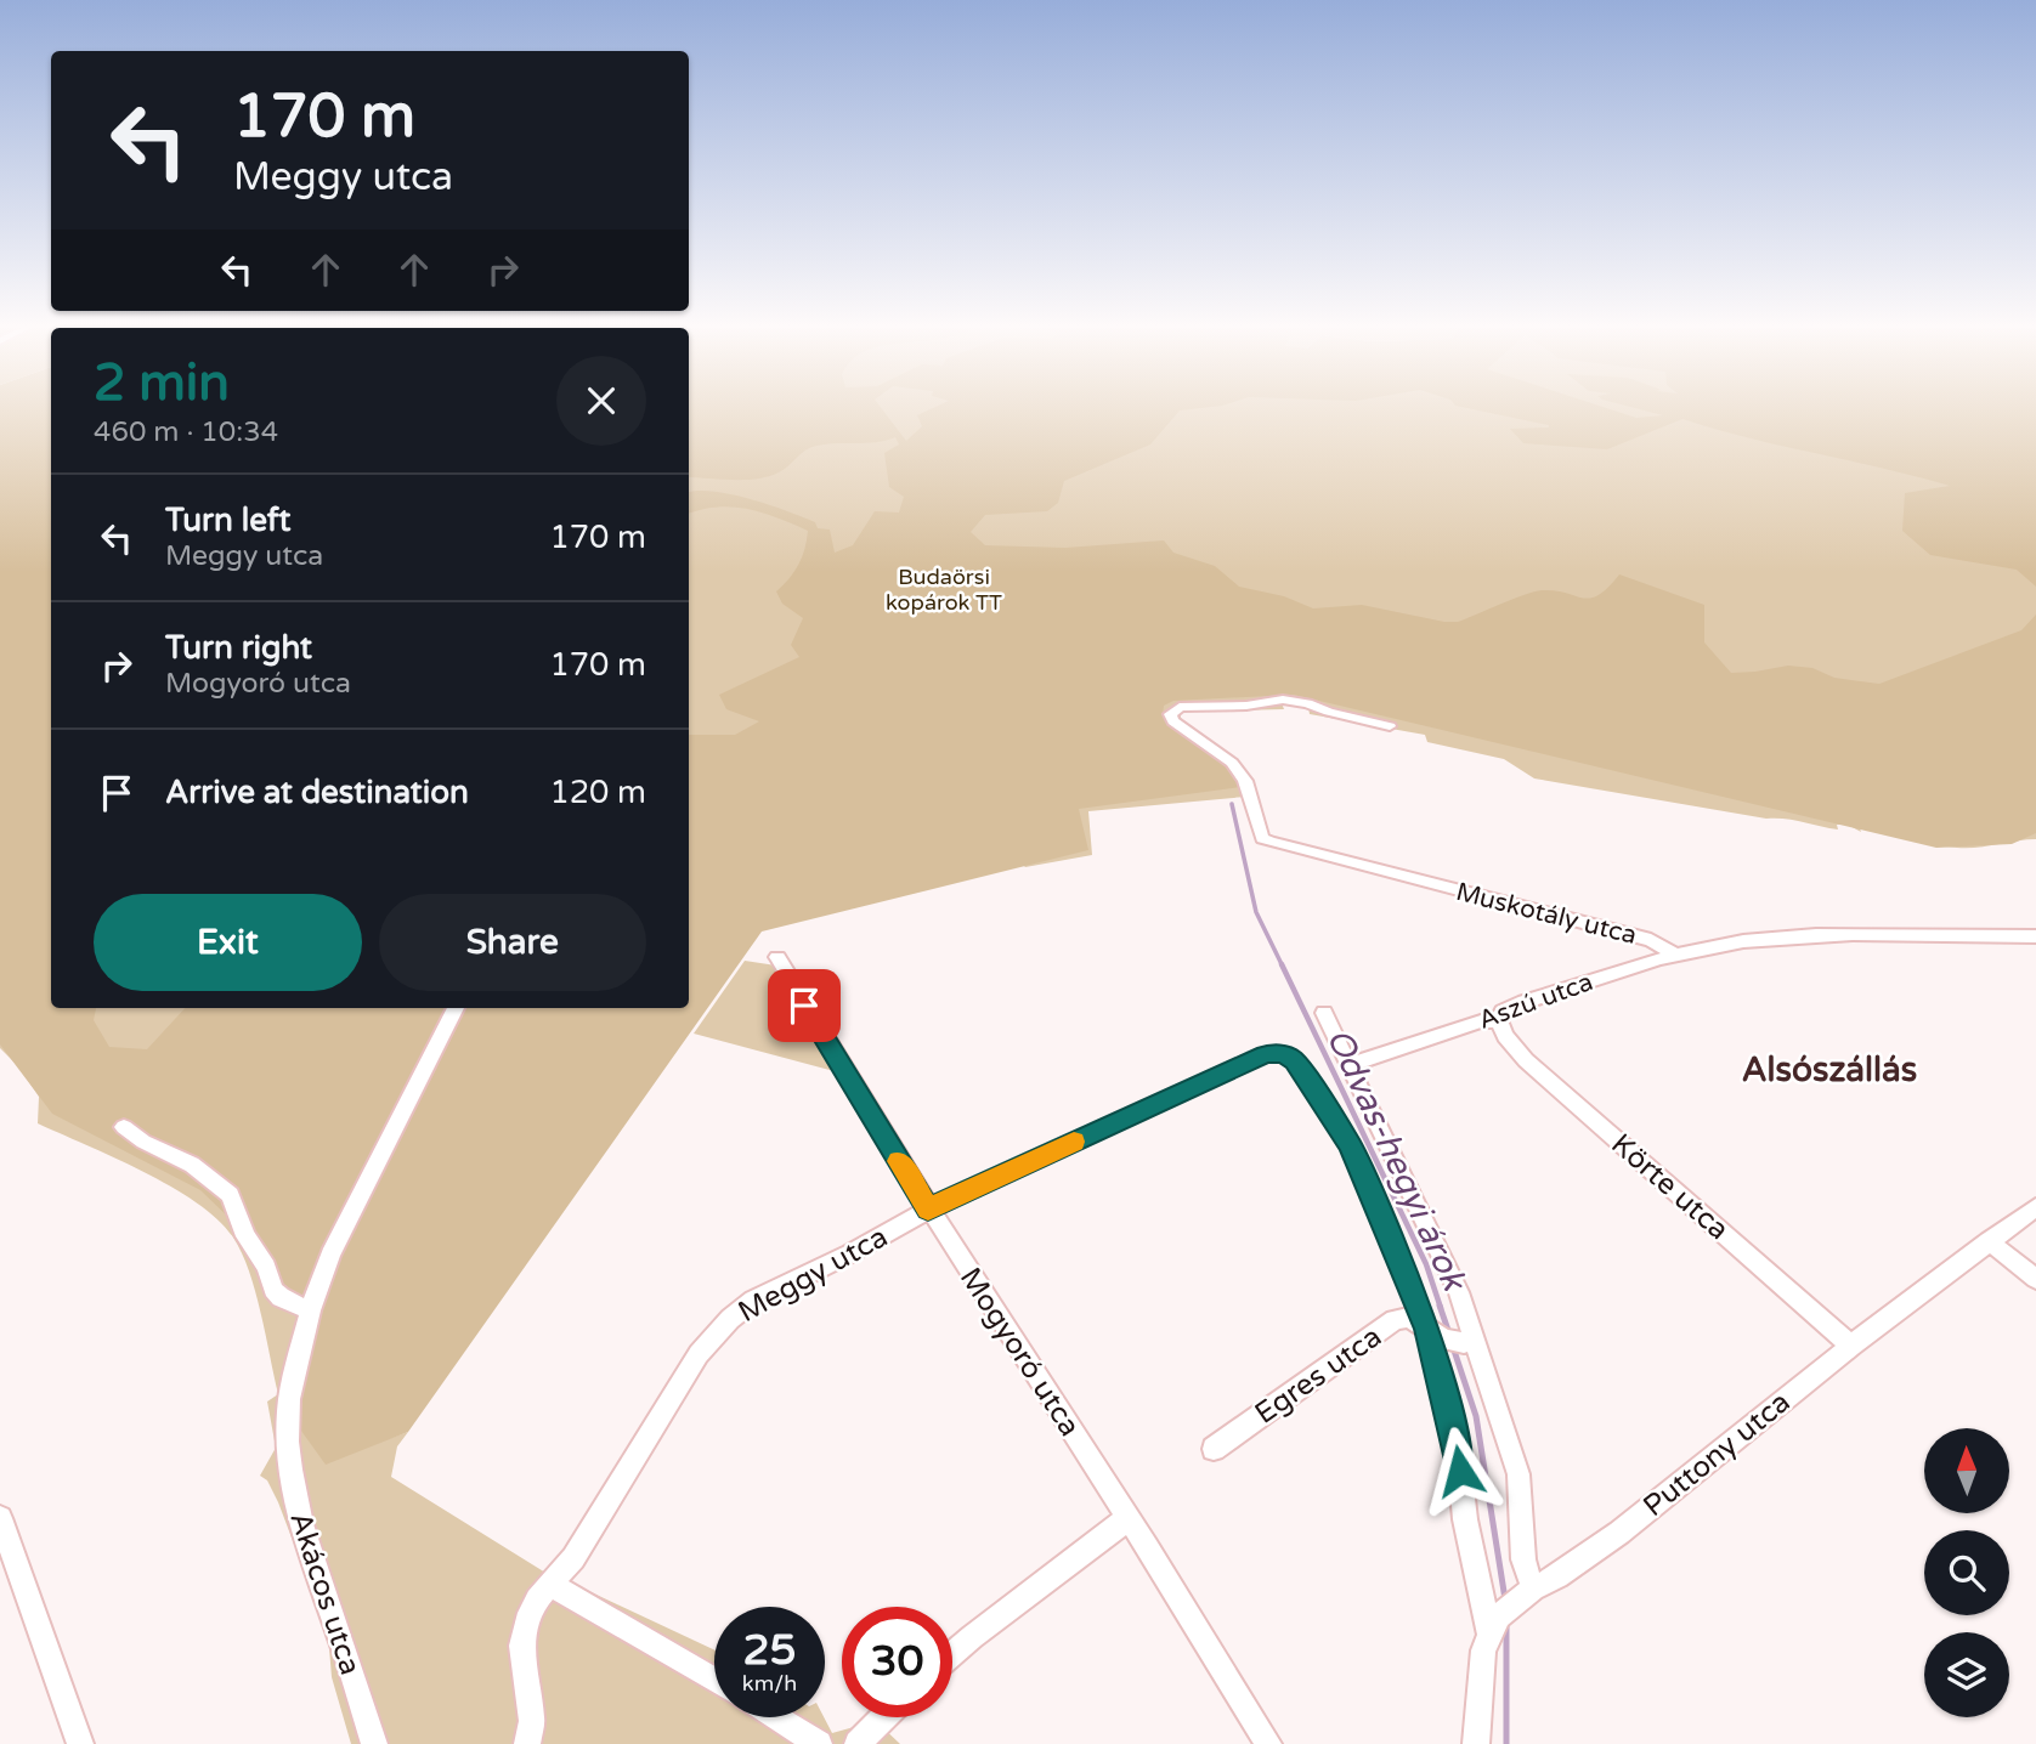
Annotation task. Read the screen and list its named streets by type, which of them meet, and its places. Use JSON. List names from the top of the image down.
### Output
{
  "streets": {
    "street": [
      "Muskotály utca",
      "Aszú utca",
      "Körte utca",
      "Meggy utca",
      "Mogyoró utca",
      "Egres utca",
      "Puttony utca",
      "Akácos utca"
    ]
  },
  "crossings": [
    ["Muskotály utca", "Aszú utca"],
    ["Aszú utca", "Körte utca"],
    ["Körte utca", "Puttony utca"],
    ["Meggy utca", "Mogyoró utca"],
    ["Meggy utca", "Egres utca"]
  ],
  "districts": ["Alsószállás"],
  "water": ["Odvas-hegyi árok"],
  "parks": ["Budaörsi kopárok TT"],
  "north": "top",
  "page": {
    "turn": ["170 m", "Meggy utca"],
    "heading": ["2 min", "460 m · 10:34"],
    "list": [
      {
        "name": "Turn left",
        "note": "Meggy utca",
        "value": "170 m"
      },
      {
        "name": "Turn right",
        "note": "Mogyoró utca",
        "value": "170 m"
      },
      {
        "name": "Arrive at destination",
        "value": "120 m"
      }
    ],
    "buttons": ["Exit", "Share"],
    "speed": "25 km/h",
    "limit": "30"
  }
}
